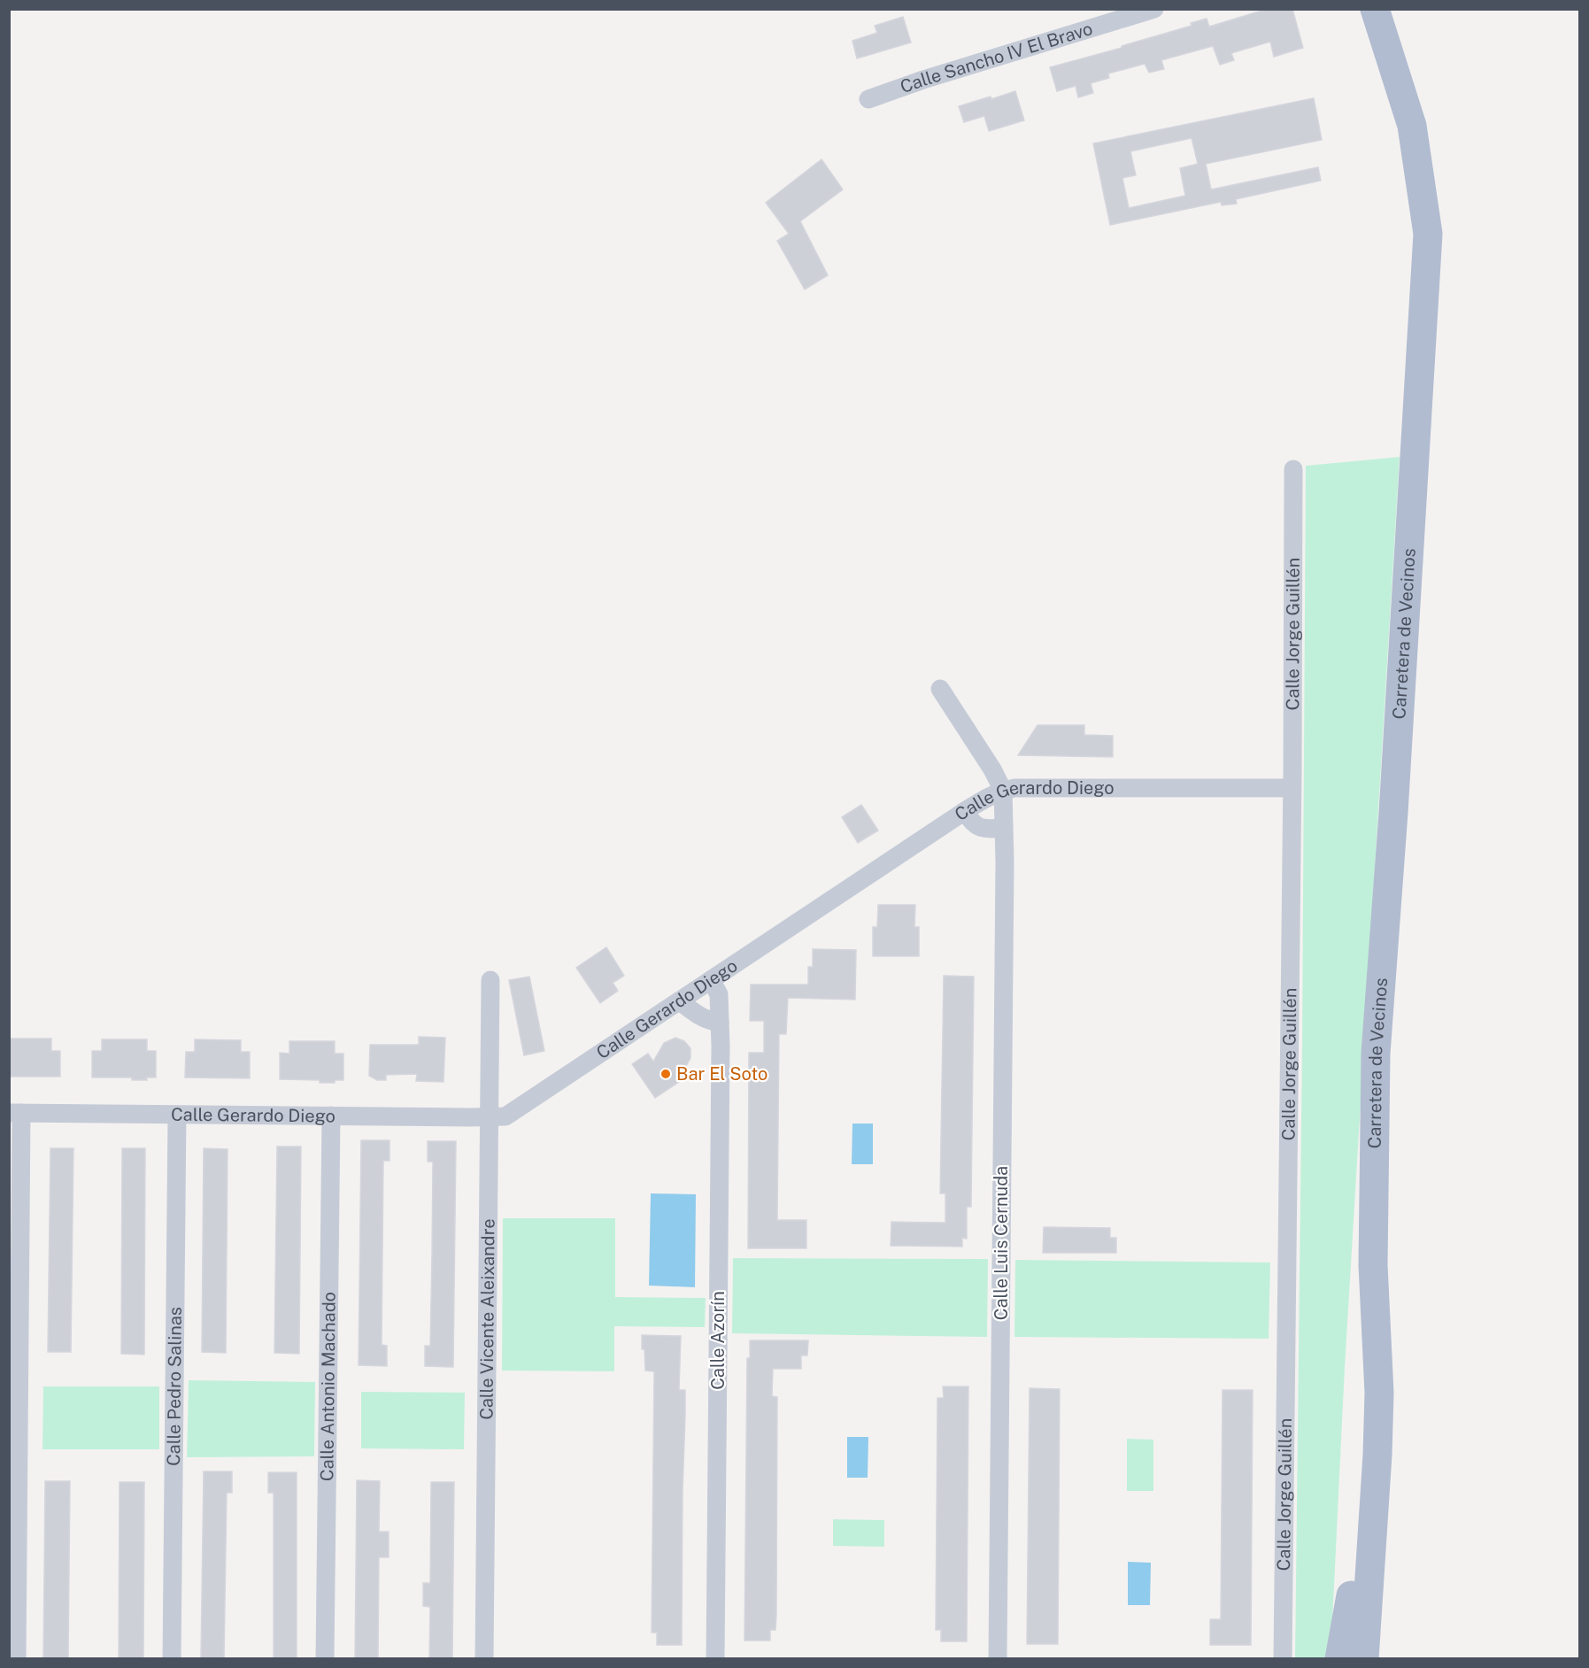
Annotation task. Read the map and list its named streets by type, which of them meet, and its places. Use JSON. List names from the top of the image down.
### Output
{
  "streets": {
    "main road": ["Carretera de Vecinos"],
    "street": [
      "Calle Sancho IV El Bravo",
      "Calle Jorge Guillén",
      "Calle Gerardo Diego",
      "Calle Luis Cernuda",
      "Calle Vicente Aleixandre",
      "Calle Azorín",
      "Calle Pedro Salinas",
      "Calle Antonio Machado"
    ]
  },
  "crossings": [
    ["Calle Jorge Guillén", "Calle Gerardo Diego"],
    ["Calle Gerardo Diego", "Calle Luis Cernuda"],
    ["Calle Gerardo Diego", "Calle Vicente Aleixandre"],
    ["Calle Gerardo Diego", "Calle Azorín"],
    ["Calle Gerardo Diego", "Calle Pedro Salinas"],
    ["Calle Gerardo Diego", "Calle Antonio Machado"]
  ],
  "places": ["Bar El Soto"]
}
